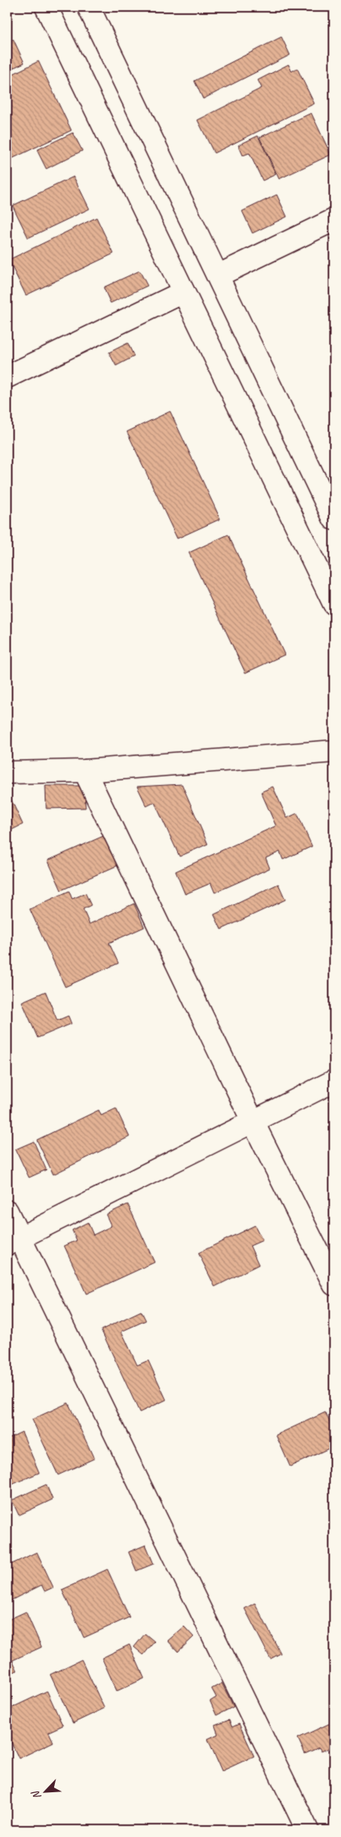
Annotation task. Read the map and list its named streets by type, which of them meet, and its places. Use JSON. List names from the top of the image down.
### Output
{
  "north": "bottom left"
}
